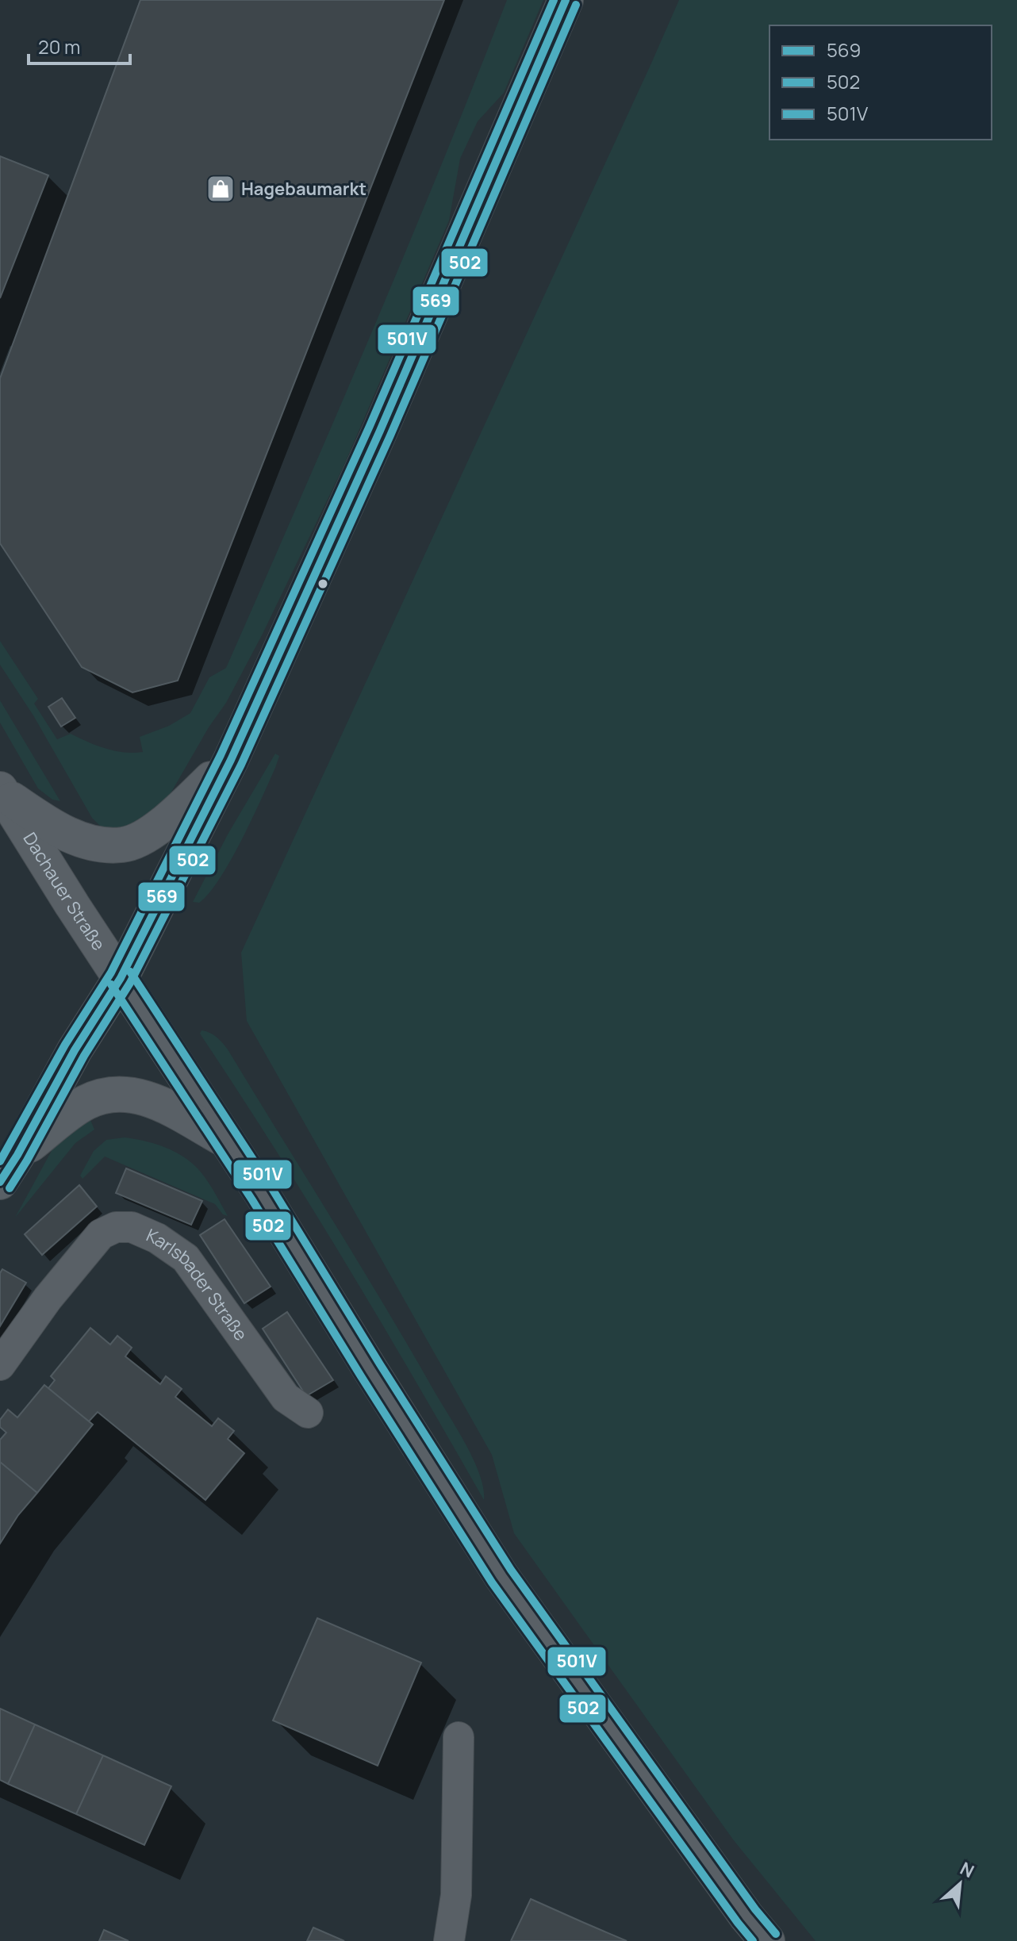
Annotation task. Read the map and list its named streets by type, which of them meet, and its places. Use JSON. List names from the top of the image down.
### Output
{
  "streets": {
    "street": ["Dachauer Straße", "Karlsbader Straße"]
  },
  "places": {
    "shop": ["Hagebaumarkt"]
  },
  "lines": ["transit line 569", "transit line 501V", "transit line 502"],
  "legend": ["569", "502", "501V"],
  "scale_bar": "20 m",
  "north": "top right"
}
